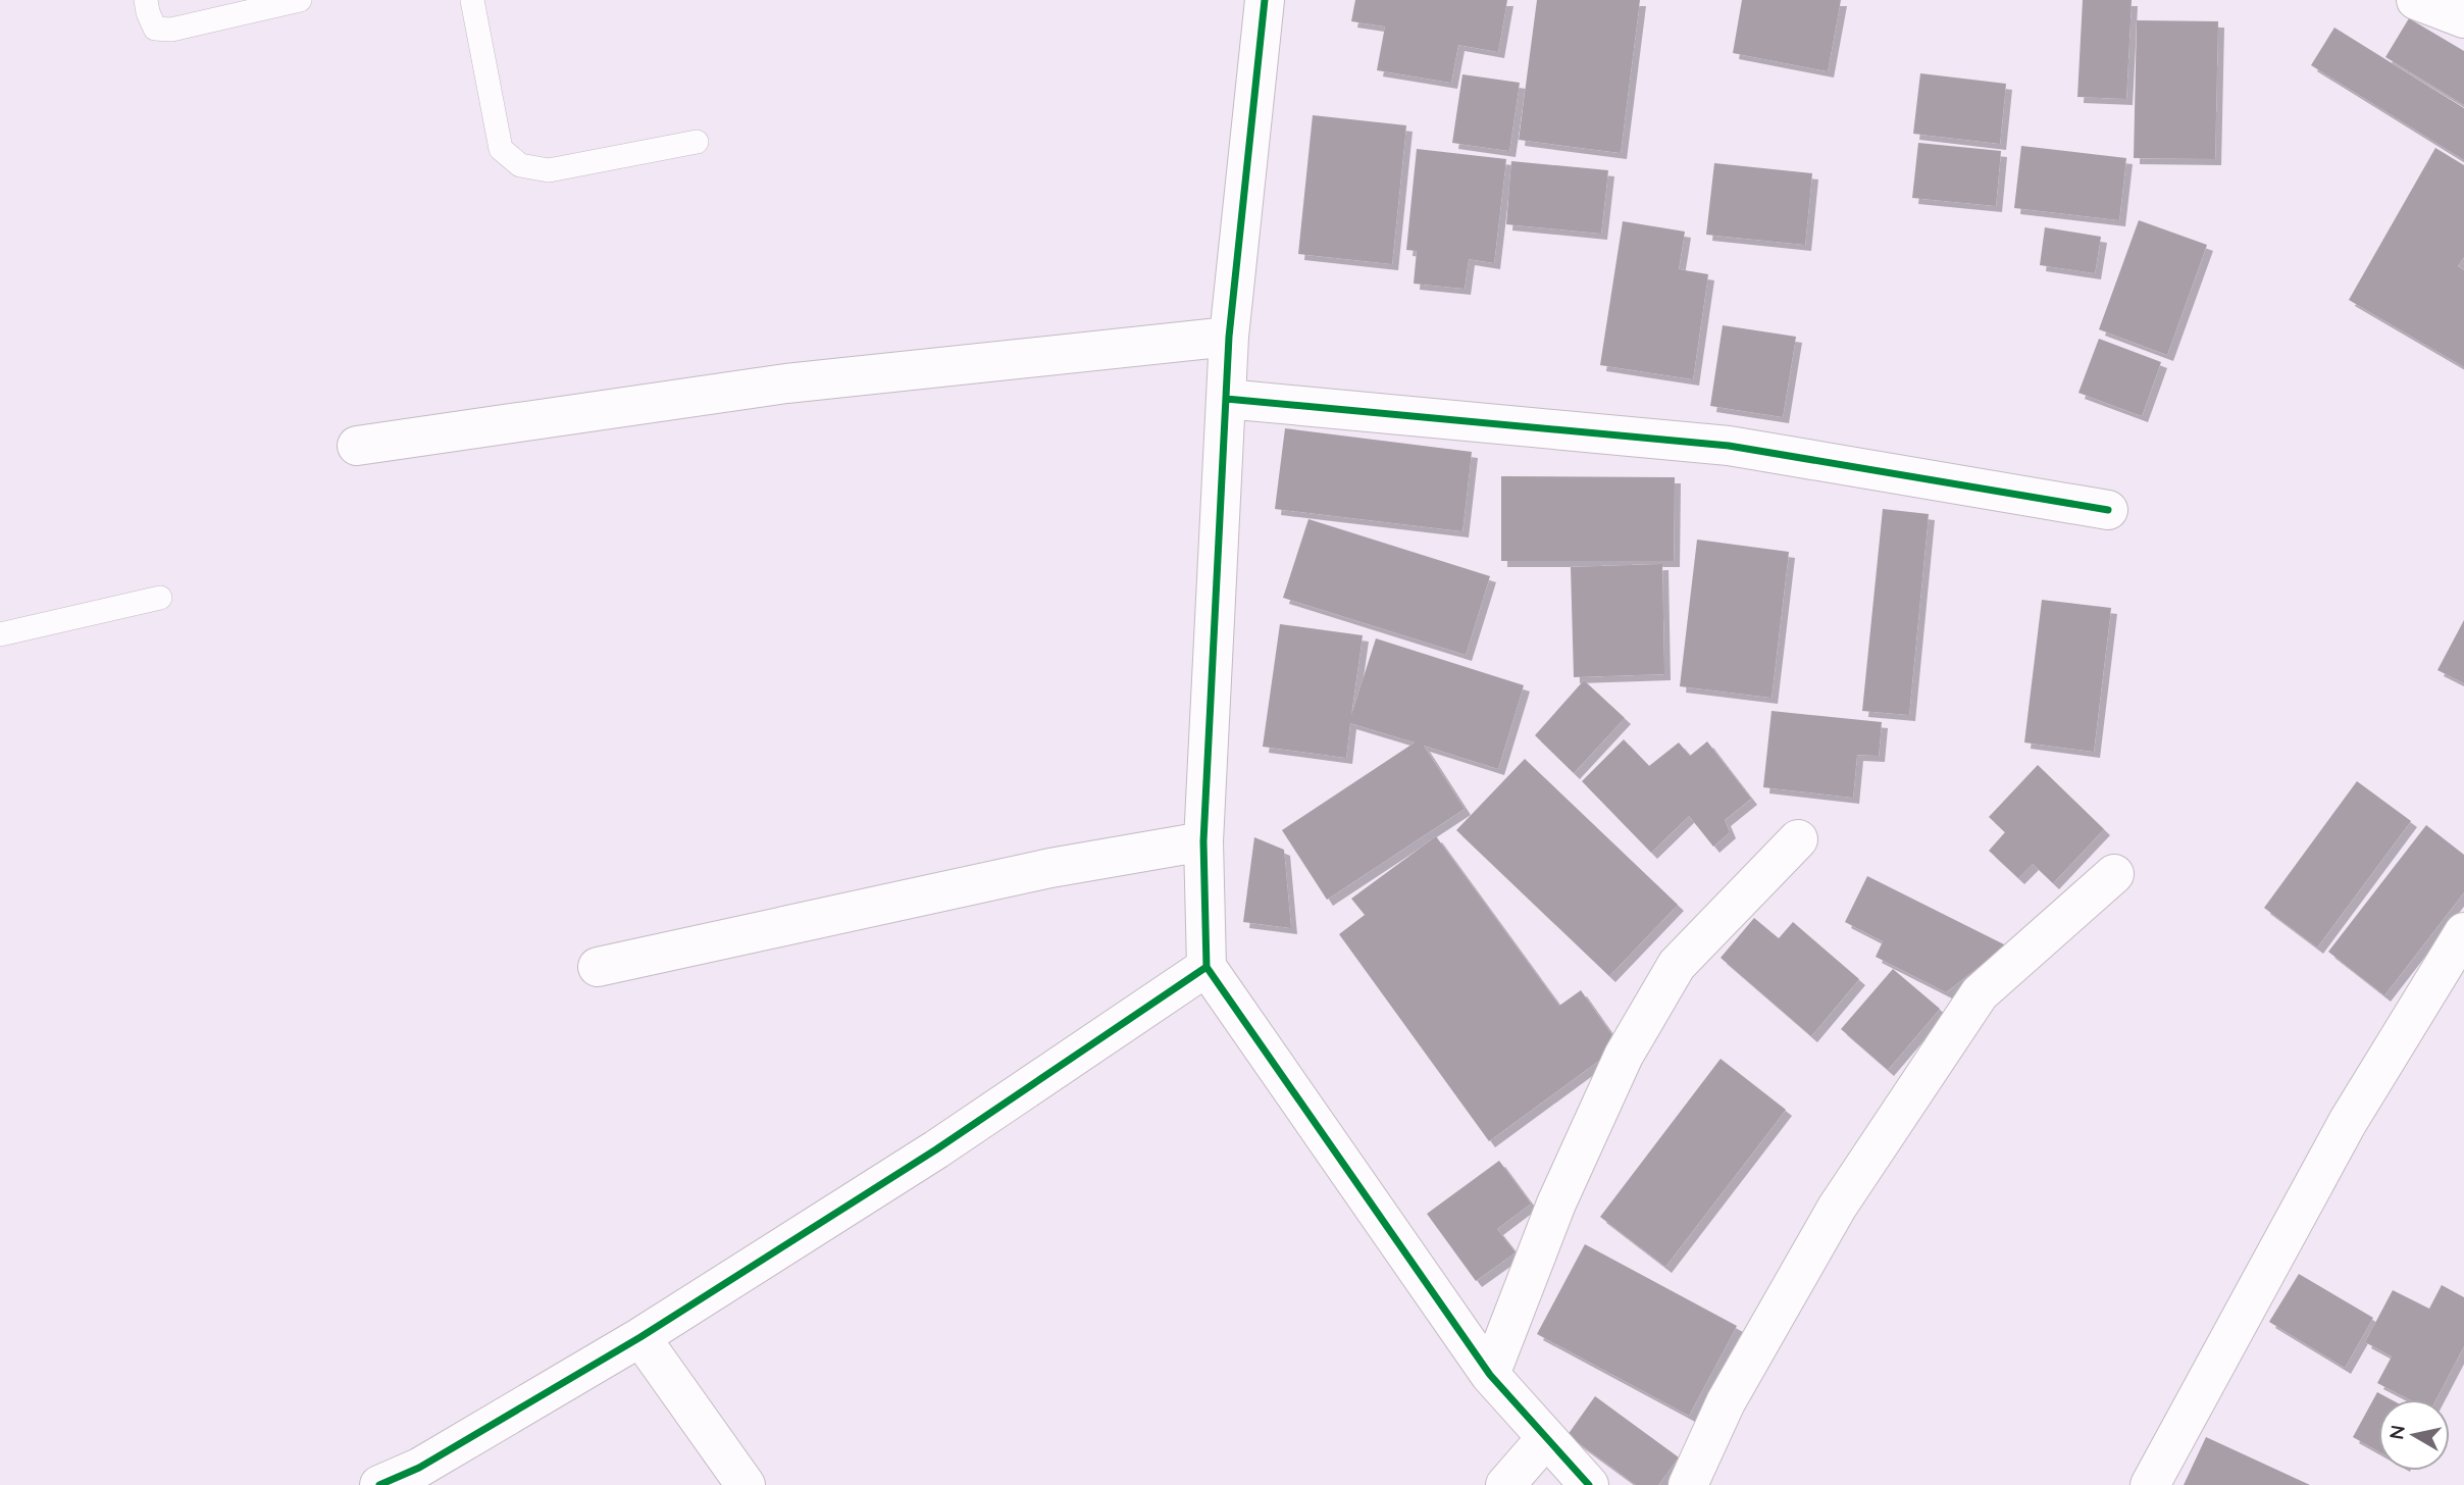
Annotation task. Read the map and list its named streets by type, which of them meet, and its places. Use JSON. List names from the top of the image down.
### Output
{
  "north": "left"
}
